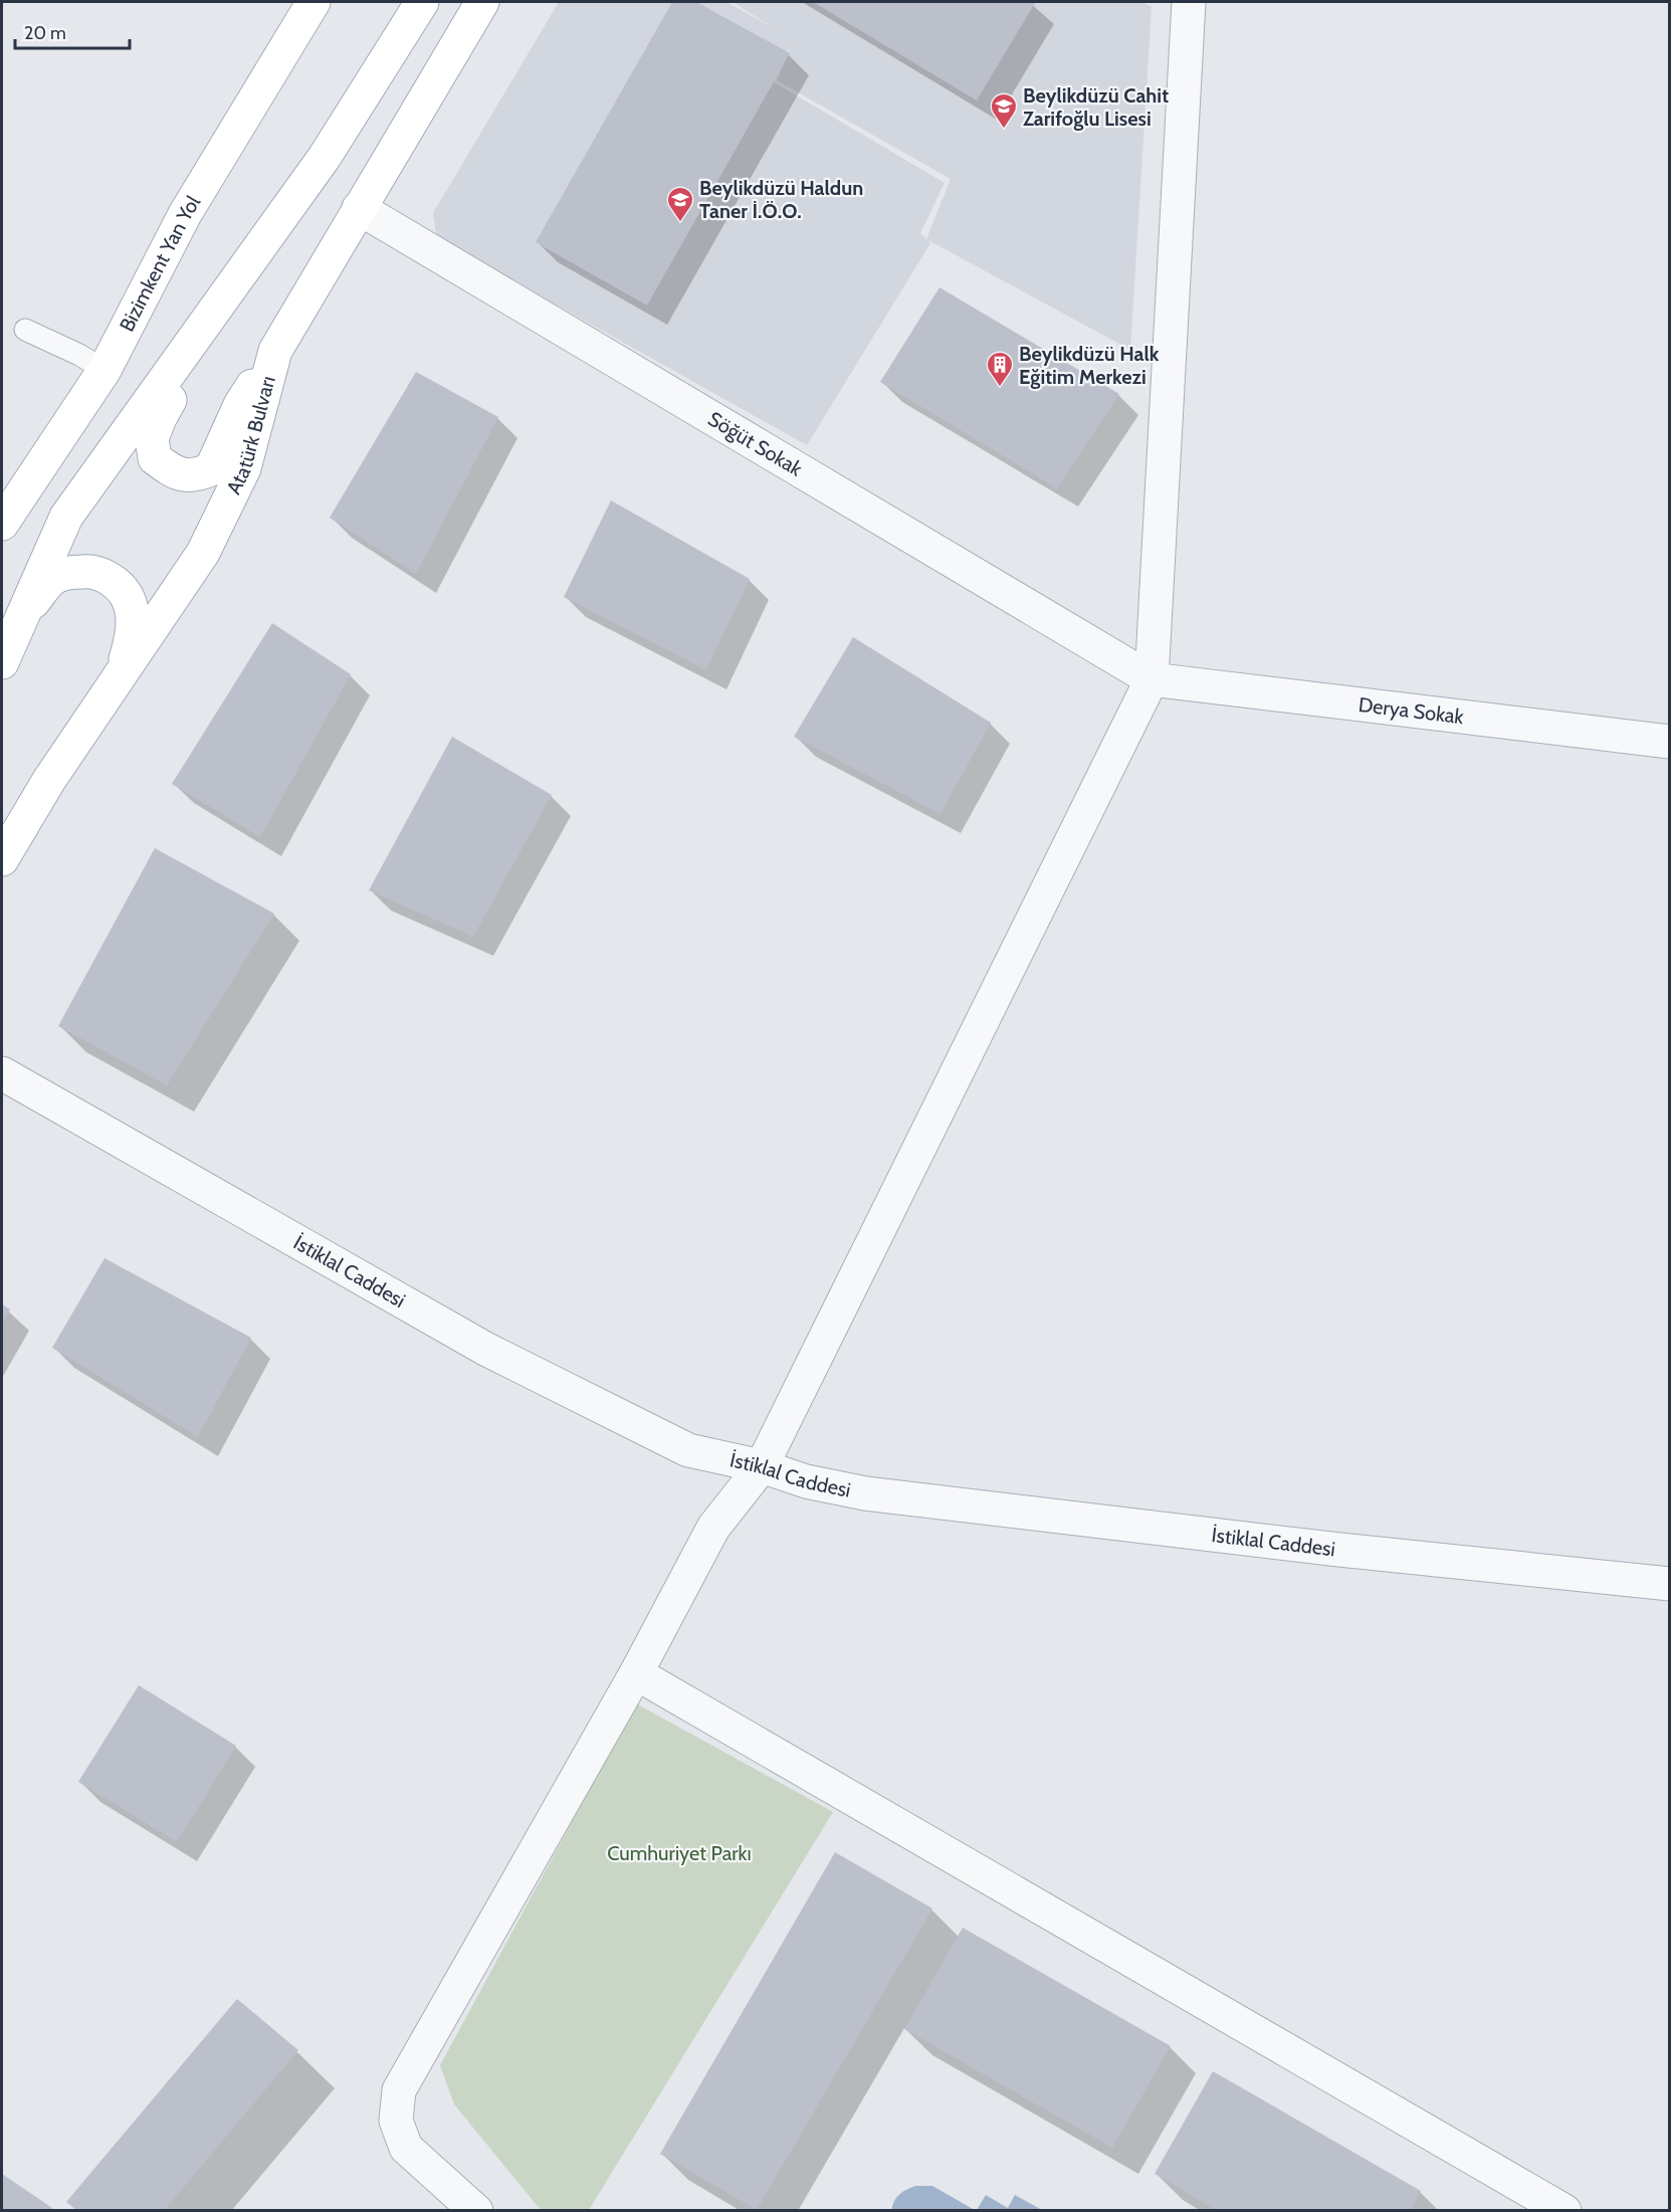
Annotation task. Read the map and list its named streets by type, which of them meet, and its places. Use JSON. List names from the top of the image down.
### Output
{
  "streets": {
    "main road": ["Bizimkent Yan Yol", "Atatürk Bulvarı"],
    "street": ["Söğüt Sokak", "Derya Sokak", "İstiklal Caddesi"]
  },
  "crossings": [
    ["Atatürk Bulvarı", "Söğüt Sokak"],
    ["Söğüt Sokak", "Derya Sokak"]
  ],
  "parks": ["Cumhuriyet Parkı"],
  "places": {
    "school or university": ["Beylikdüzü Cahit Zarifoğlu Lisesi", "Beylikdüzü Haldun Taner İ.Ö.O."],
    "building": ["Beylikdüzü Halk Eğitim Merkezi"]
  },
  "scale_bar": "20 m"
}
